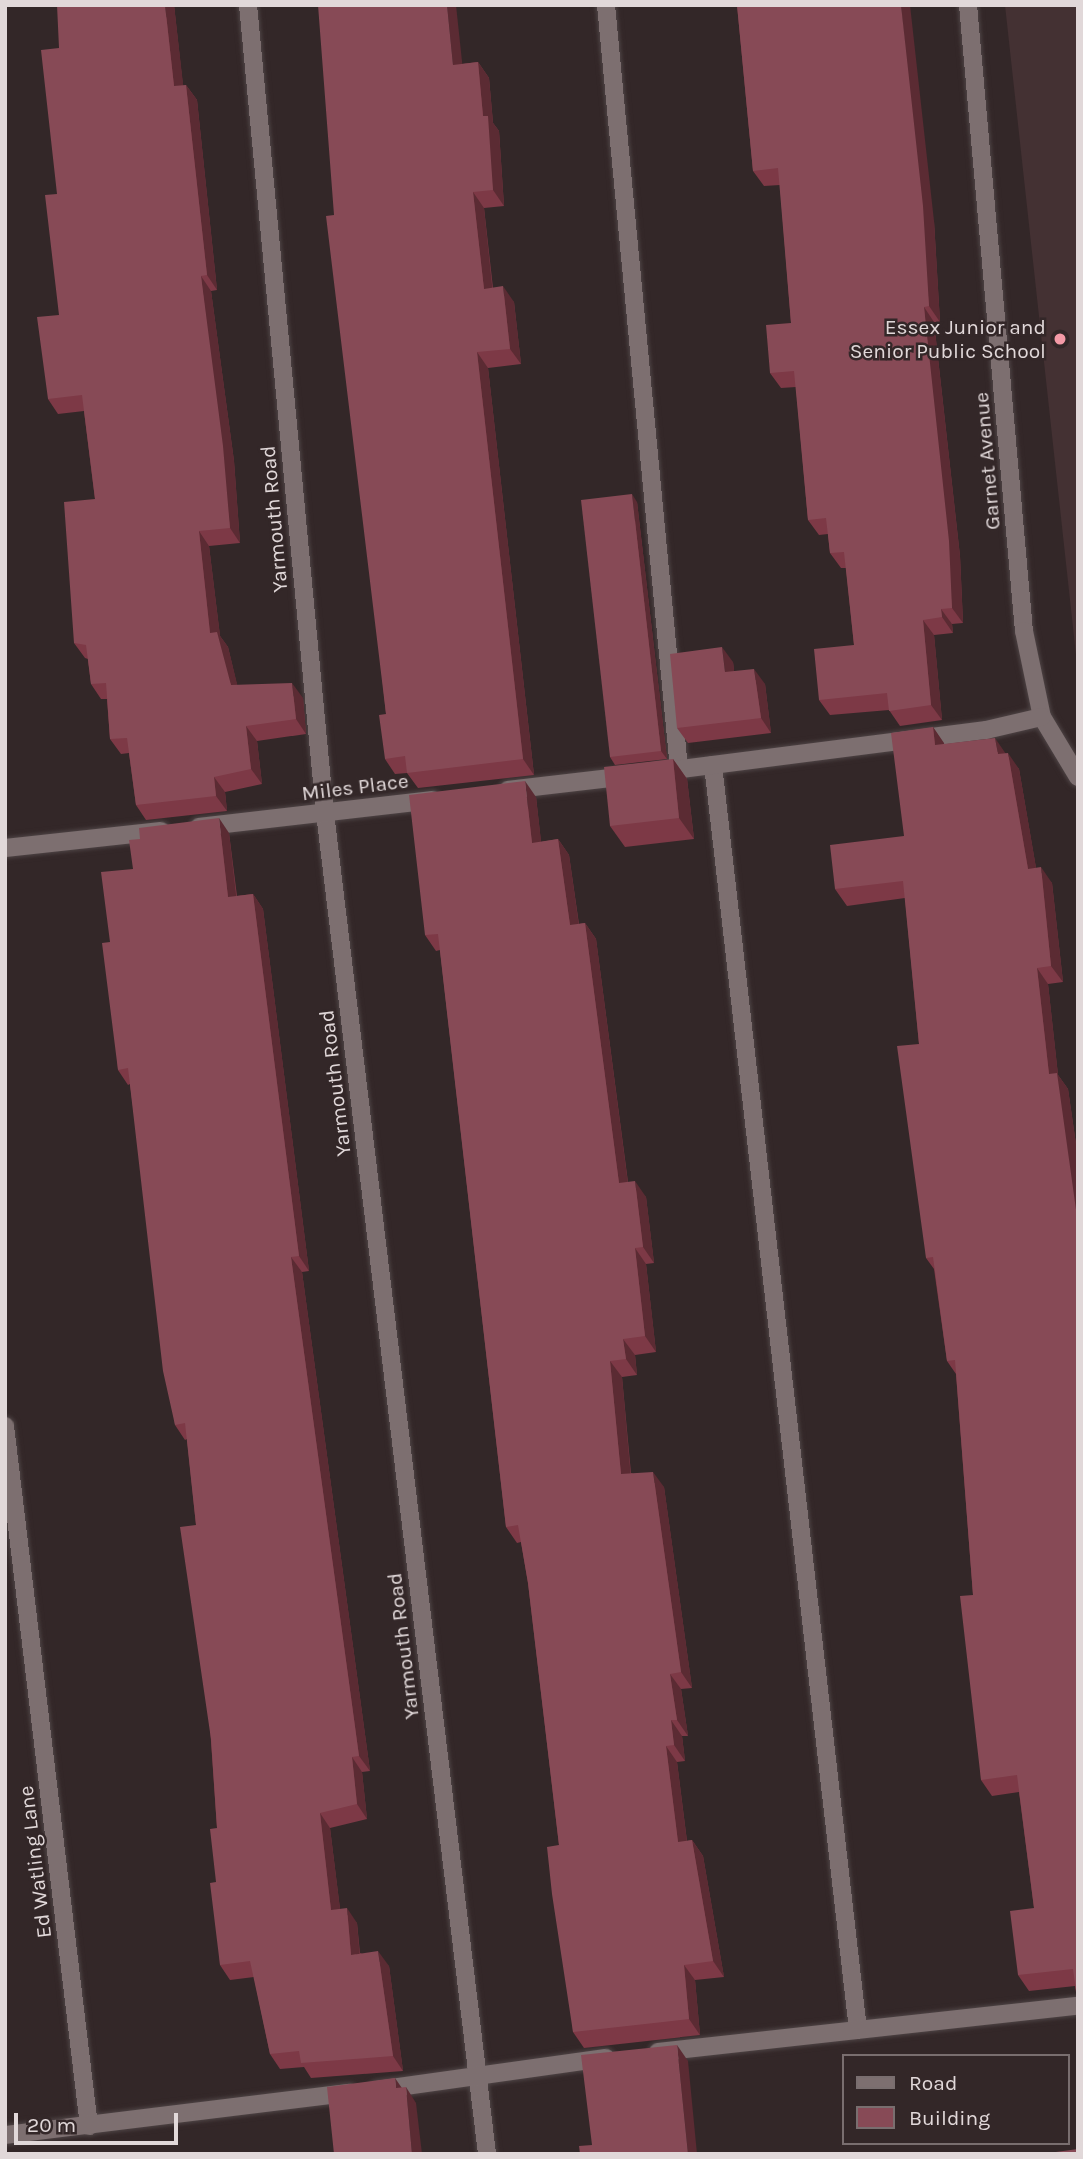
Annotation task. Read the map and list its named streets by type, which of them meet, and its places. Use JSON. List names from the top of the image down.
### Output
{
  "streets": {
    "street": [
      "Garnet Avenue",
      "Yarmouth Road",
      "Miles Place",
      "Ed Watling Lane"
    ]
  },
  "crossings": [
    ["Yarmouth Road", "Miles Place"]
  ],
  "places": ["Essex Junior and Senior Public School"],
  "legend": ["Road", "Building"],
  "scale_bar": "20 m"
}
